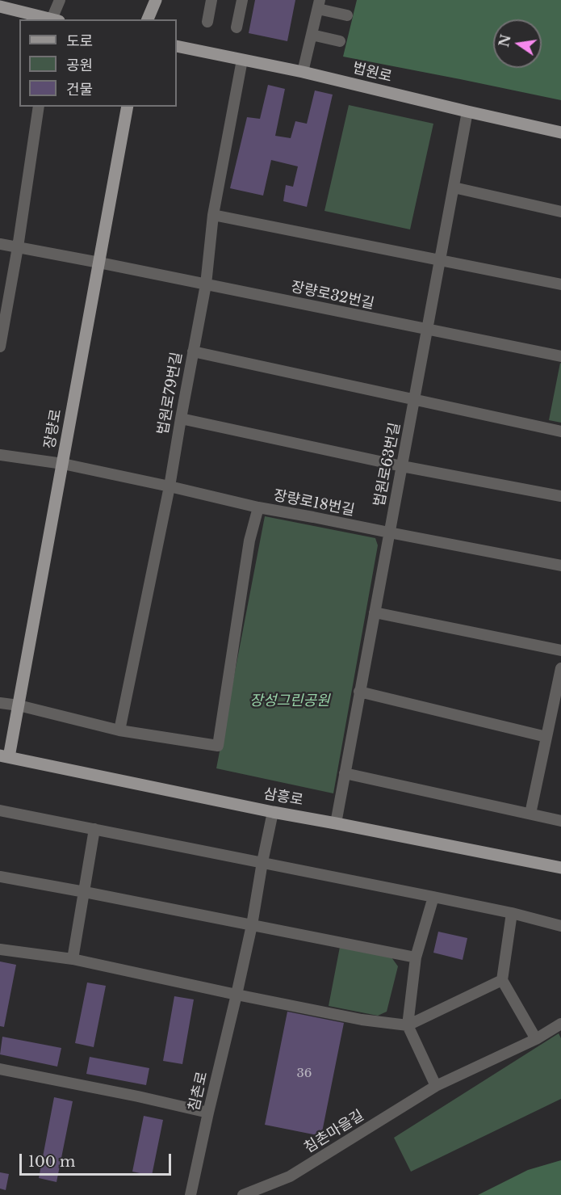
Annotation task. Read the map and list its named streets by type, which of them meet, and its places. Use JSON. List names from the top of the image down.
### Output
{
  "streets": {
    "main road": ["법원로", "장량로", "삼흥로"],
    "street": [
      "장량로32번길",
      "법원로79번길",
      "법원로63번길",
      "장량로18번길",
      "침촌로",
      "침촌마을길"
    ]
  },
  "crossings": [
    ["법원로", "법원로79번길"],
    ["법원로", "법원로63번길"],
    ["장량로32번길", "법원로79번길"],
    ["장량로32번길", "장량로"],
    ["장량로32번길", "법원로63번길"],
    ["법원로79번길", "장량로18번길"],
    ["장량로", "장량로18번길"],
    ["장량로", "삼흥로"],
    ["법원로63번길", "장량로18번길"],
    ["법원로63번길", "삼흥로"],
    ["삼흥로", "침촌로"]
  ],
  "parks": ["장성그린공원"],
  "house_numbers": ["36"],
  "legend": ["도로", "공원", "건물"],
  "scale_bar": "100 m",
  "north": "left"
}
